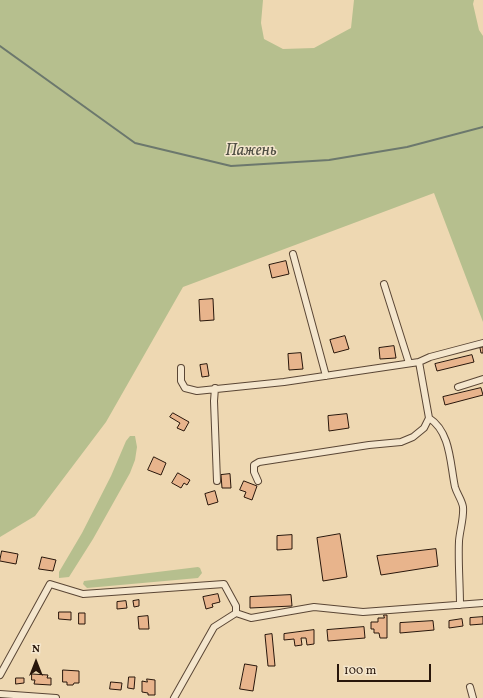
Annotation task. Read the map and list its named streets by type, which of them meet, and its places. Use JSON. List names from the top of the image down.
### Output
{
  "water": ["Пажень"],
  "scale_bar": "100 m",
  "north": "top"
}
